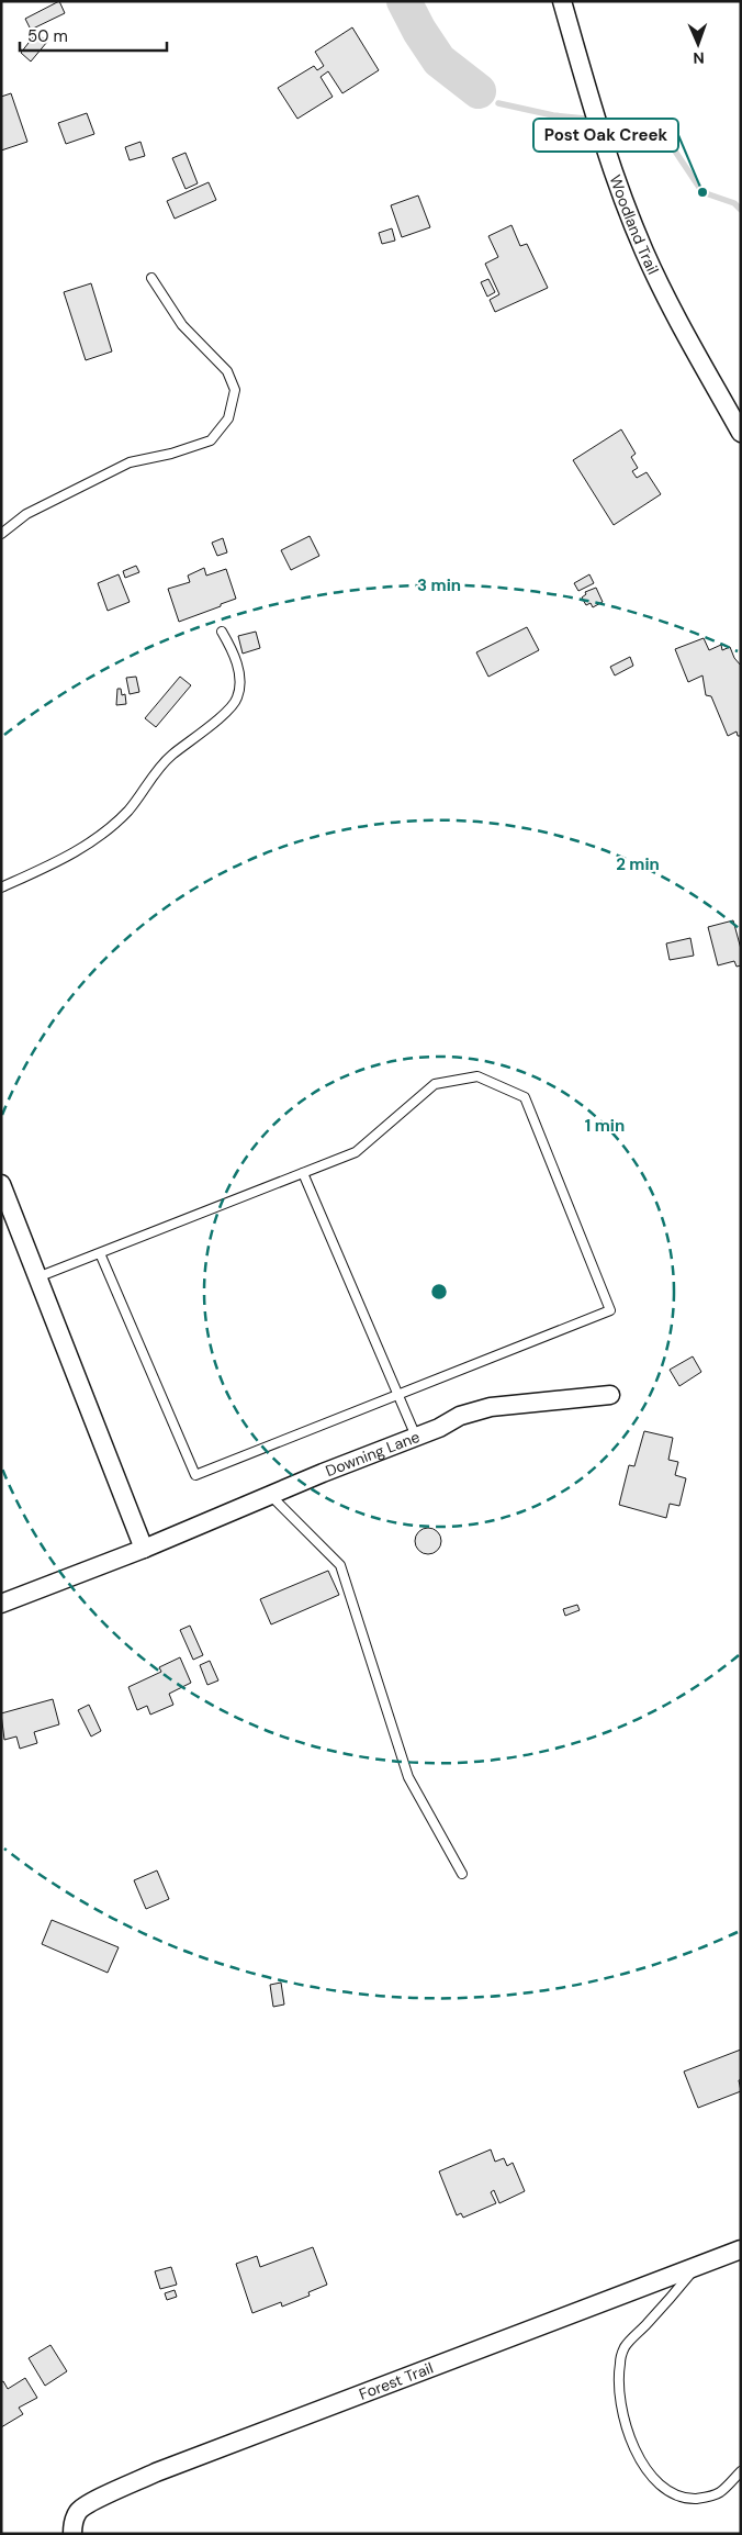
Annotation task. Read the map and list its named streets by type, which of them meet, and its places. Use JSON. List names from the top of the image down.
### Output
{
  "streets": {
    "street": ["Woodland Trail", "Downing Lane", "Forest Trail"]
  },
  "places": ["Post Oak Creek"],
  "scale_bar": "50 m",
  "north": "bottom",
  "rings": ["3 min", "2 min", "1 min"]
}
